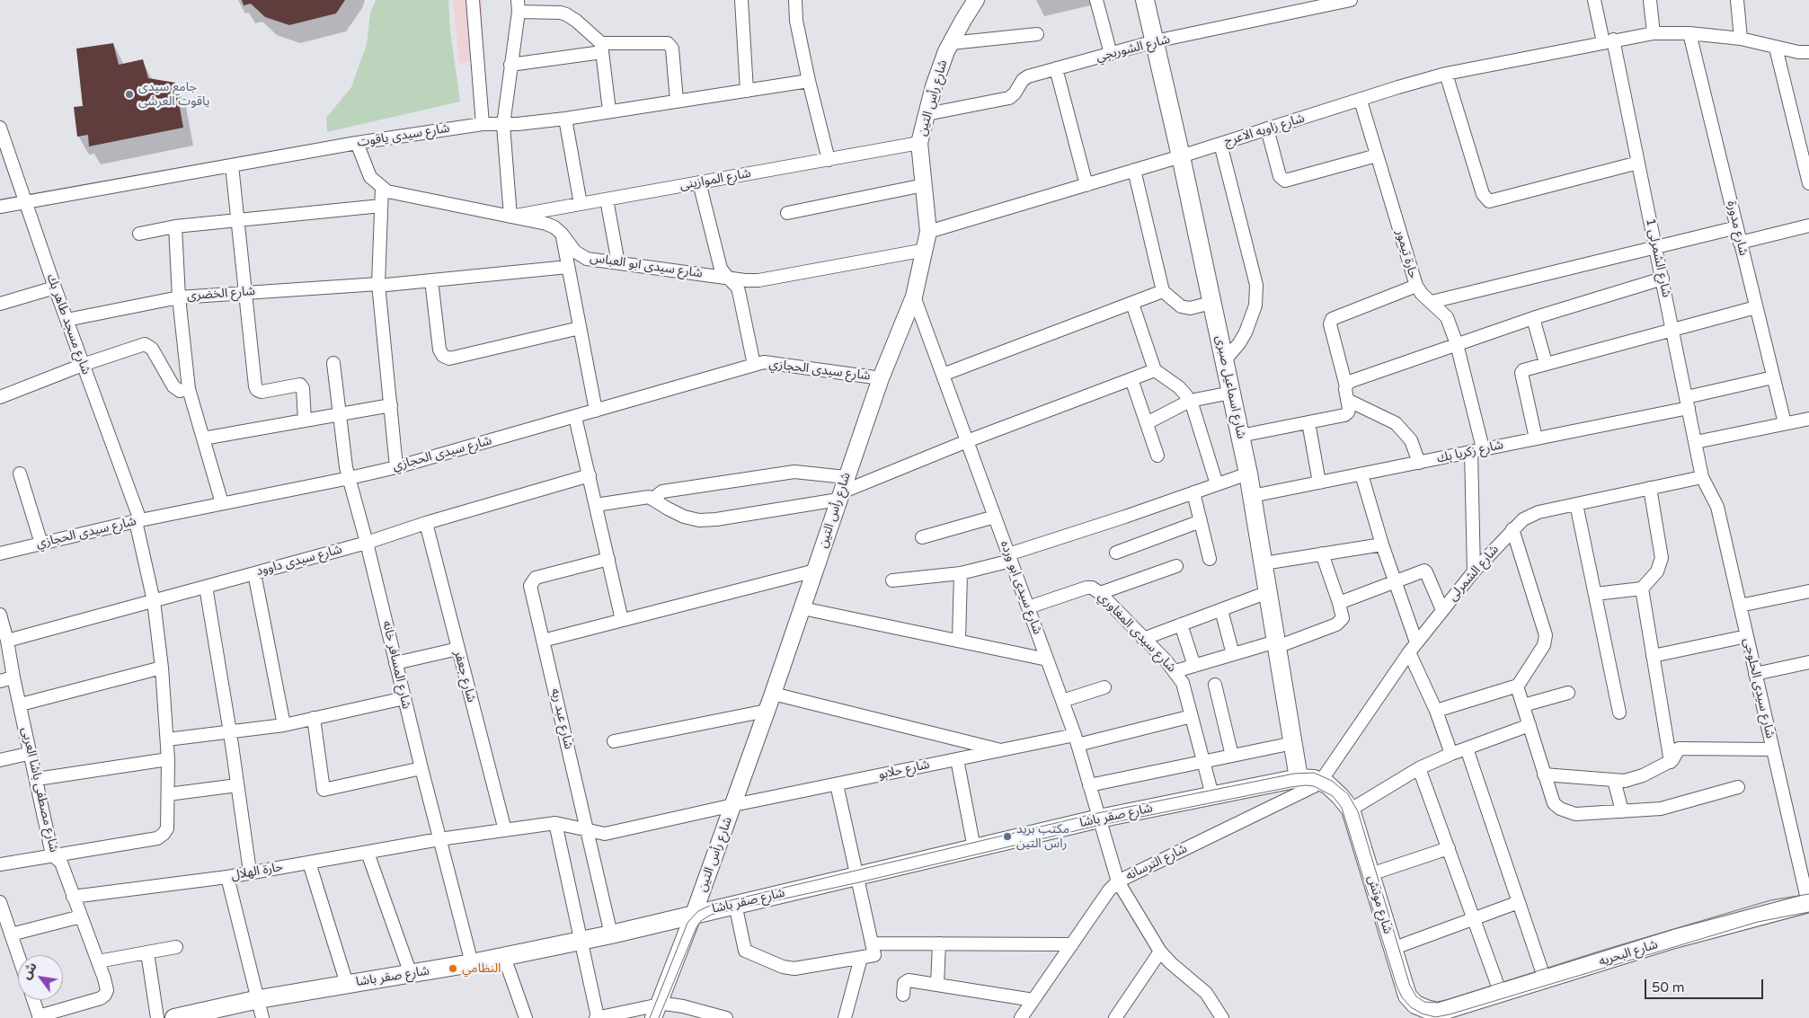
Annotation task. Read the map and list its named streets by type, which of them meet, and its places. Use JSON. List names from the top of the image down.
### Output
{
  "streets": {
    "main road": [
      "شارع اسماعيل صبرى",
      "شارع صقر باشا",
      "شارع موتش",
      "شارع البحريه"
    ],
    "street": [
      "شارع الشوربجي",
      "شارع رأس التين",
      "شارع زاويه الاعرج",
      "شارع سيدى ياقوت",
      "شارع الموازينى",
      "شارع مدورة",
      "حارة تيمور",
      "شارع الشمرلى 1",
      "شارع سيدى ابو العباس",
      "شارع الخضرى",
      "شارع مسجد طاهر بك",
      "شارع سيدى الحجازي",
      "شارع زكريا بك",
      "شارع سيدى داوود",
      "شارع الشمرلى",
      "شارع سيدى ابو ورده",
      "شارع سيدى المغاوري",
      "شارع المسافر خانه",
      "شارع جعفر",
      "شارع سيدى الحلوجى",
      "شارع عبد ربه",
      "شارع حلابو",
      "شارع مصطفى باشا العربى",
      "شارع الترسانه",
      "حارة الهلال"
    ]
  },
  "crossings": [
    ["شارع الشوربجي", "شارع رأس التين"],
    ["شارع الشوربجي", "شارع اسماعيل صبرى"],
    ["شارع رأس التين", "شارع زاويه الاعرج"],
    ["شارع رأس التين", "شارع الموازينى"],
    ["شارع رأس التين", "شارع سيدى ابو العباس"],
    ["شارع رأس التين", "شارع سيدى الحجازي"],
    ["شارع رأس التين", "شارع سيدى ابو ورده"],
    ["شارع رأس التين", "شارع حلابو"],
    ["شارع رأس التين", "شارع صقر باشا"],
    ["شارع زاويه الاعرج", "شارع مدورة"],
    ["شارع زاويه الاعرج", "حارة تيمور"],
    ["شارع زاويه الاعرج", "شارع الشمرلى 1"],
    ["شارع زاويه الاعرج", "شارع اسماعيل صبرى"],
    ["شارع سيدى ياقوت", "شارع مسجد طاهر بك"],
    ["شارع الموازينى", "شارع سيدى ابو العباس"],
    ["شارع مدورة", "شارع زكريا بك"],
    ["حارة تيمور", "شارع زكريا بك"],
    ["حارة تيمور", "شارع الشمرلى"],
    ["شارع الشمرلى 1", "شارع زكريا بك"],
    ["شارع الشمرلى 1", "شارع الشمرلى"],
    ["شارع الشمرلى 1", "شارع سيدى الحلوجى"],
    ["شارع الخضرى", "شارع مسجد طاهر بك"],
    ["شارع مسجد طاهر بك", "شارع سيدى الحجازي"],
    ["شارع مسجد طاهر بك", "شارع سيدى داوود"],
    ["شارع مسجد طاهر بك", "شارع مصطفى باشا العربى"],
    ["شارع سيدى الحجازي", "شارع المسافر خانه"],
    ["شارع اسماعيل صبرى", "شارع زكريا بك"],
    ["شارع اسماعيل صبرى", "شارع صقر باشا"],
    ["شارع سيدى داوود", "شارع المسافر خانه"],
    ["شارع سيدى داوود", "شارع جعفر"],
    ["شارع سيدى داوود", "شارع مصطفى باشا العربى"],
    ["شارع الشمرلى", "شارع سيدى الحلوجى"],
    ["شارع الشمرلى", "شارع صقر باشا"],
    ["شارع الشمرلى", "شارع الترسانه"],
    ["شارع الشمرلى", "شارع موتش"],
    ["شارع سيدى ابو ورده", "شارع سيدى المغاوري"],
    ["شارع سيدى ابو ورده", "شارع حلابو"],
    ["شارع سيدى ابو ورده", "شارع صقر باشا"],
    ["شارع سيدى ابو ورده", "شارع الترسانه"],
    ["شارع سيدى المغاوري", "شارع حلابو"],
    ["شارع سيدى المغاوري", "شارع صقر باشا"],
    ["شارع المسافر خانه", "شارع صقر باشا"],
    ["شارع المسافر خانه", "حارة الهلال"],
    ["شارع جعفر", "حارة الهلال"],
    ["شارع سيدى الحلوجى", "شارع البحريه"],
    ["شارع عبد ربه", "شارع حلابو"],
    ["شارع عبد ربه", "شارع صقر باشا"],
    ["شارع حلابو", "حارة الهلال"],
    ["شارع مصطفى باشا العربى", "حارة الهلال"],
    ["شارع صقر باشا", "شارع الترسانه"],
    ["شارع صقر باشا", "شارع موتش"],
    ["شارع الترسانه", "شارع موتش"],
    ["شارع موتش", "شارع البحريه"]
  ],
  "places": ["جامع سيدى ياقوت العرشى", "مكتب بريد راس التين", "النظامي"],
  "scale_bar": "50 m",
  "north": "top left"
}
